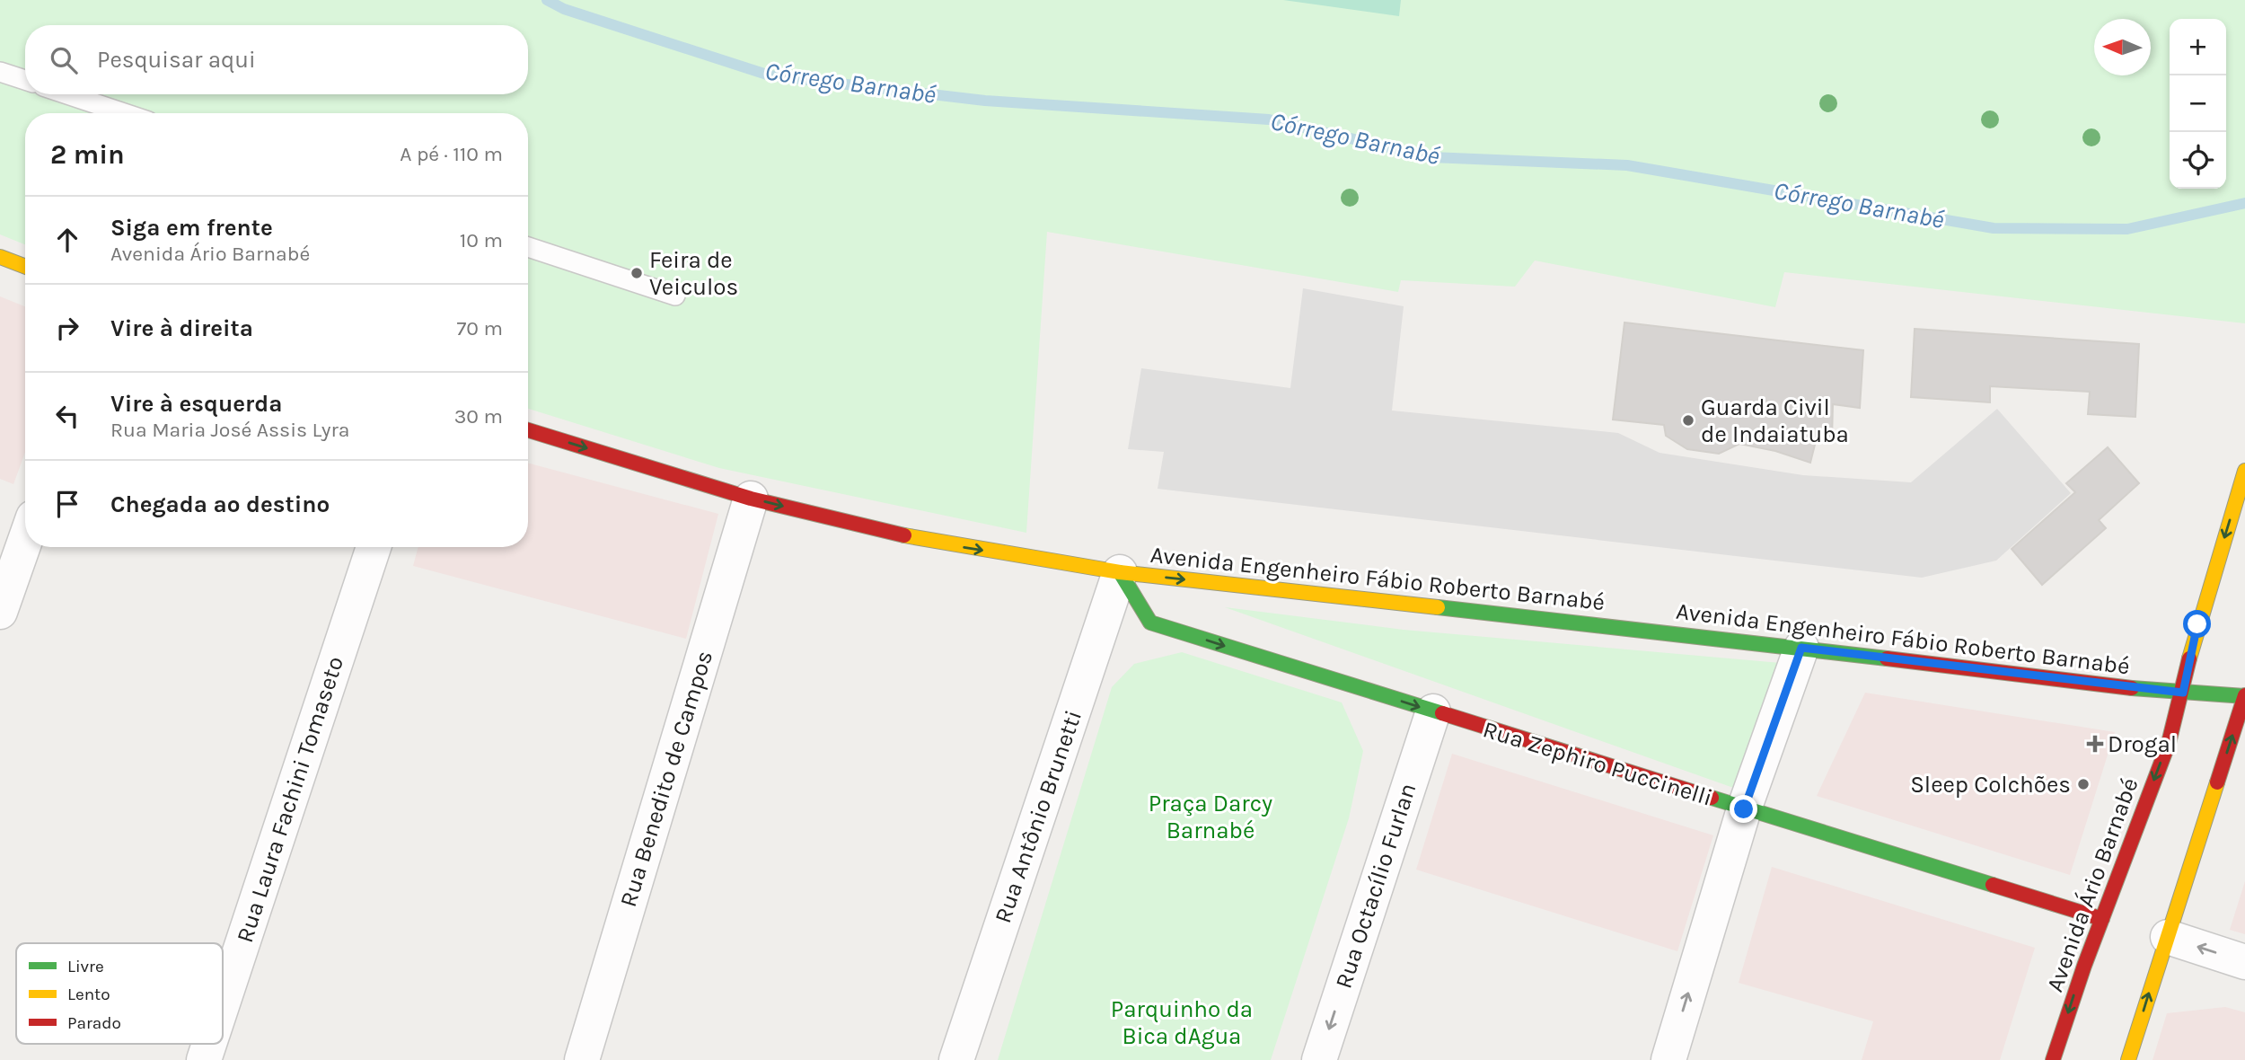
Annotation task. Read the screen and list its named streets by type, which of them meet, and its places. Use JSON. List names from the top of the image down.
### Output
{
  "streets": {
    "main road": ["Avenida Engenheiro Fábio Roberto Barnabé", "Rua Zephiro Puccinelli", "Avenida Ário Barnabé"],
    "street": [
      "Rua Benedito de Campos",
      "Rua Laura Fachini Tomaseto",
      "Rua Antônio Brunetti",
      "Rua Octacílio Furlan"
    ]
  },
  "crossings": [
    ["Avenida Engenheiro Fábio Roberto Barnabé", "Rua Zephiro Puccinelli"],
    ["Avenida Engenheiro Fábio Roberto Barnabé", "Rua Benedito de Campos"],
    ["Avenida Engenheiro Fábio Roberto Barnabé", "Rua Antônio Brunetti"],
    ["Avenida Engenheiro Fábio Roberto Barnabé", "Avenida Ário Barnabé"],
    ["Rua Zephiro Puccinelli", "Rua Antônio Brunetti"],
    ["Rua Zephiro Puccinelli", "Avenida Ário Barnabé"],
    ["Rua Zephiro Puccinelli", "Rua Octacílio Furlan"]
  ],
  "one_way": ["Avenida Engenheiro Fábio Roberto Barnabé", "Rua Octacílio Furlan"],
  "water": ["Córrego Barnabé"],
  "parks": ["Praça Darcy Barnabé", "Parquinho da Bica dAgua"],
  "places": {
    "other": ["Feira de Veiculos", "Guarda Civil de Indaiatuba", "Sleep Colchões"],
    "health": ["Drogal"]
  },
  "legend": ["Livre", "Lento", "Parado"],
  "north": "left",
  "page": {
    "map_buttons": ["+", "−"],
    "search": "Pesquisar aqui",
    "heading": ["2 min", "A pé · 110 m"],
    "list": [
      ["Siga em frente", "Avenida Ário Barnabé", "10 m"],
      ["Vire à direita", "70 m"],
      ["Vire à esquerda", "Rua Maria José Assis Lyra", "30 m"],
      "Chegada ao destino"
    ]
  }
}
